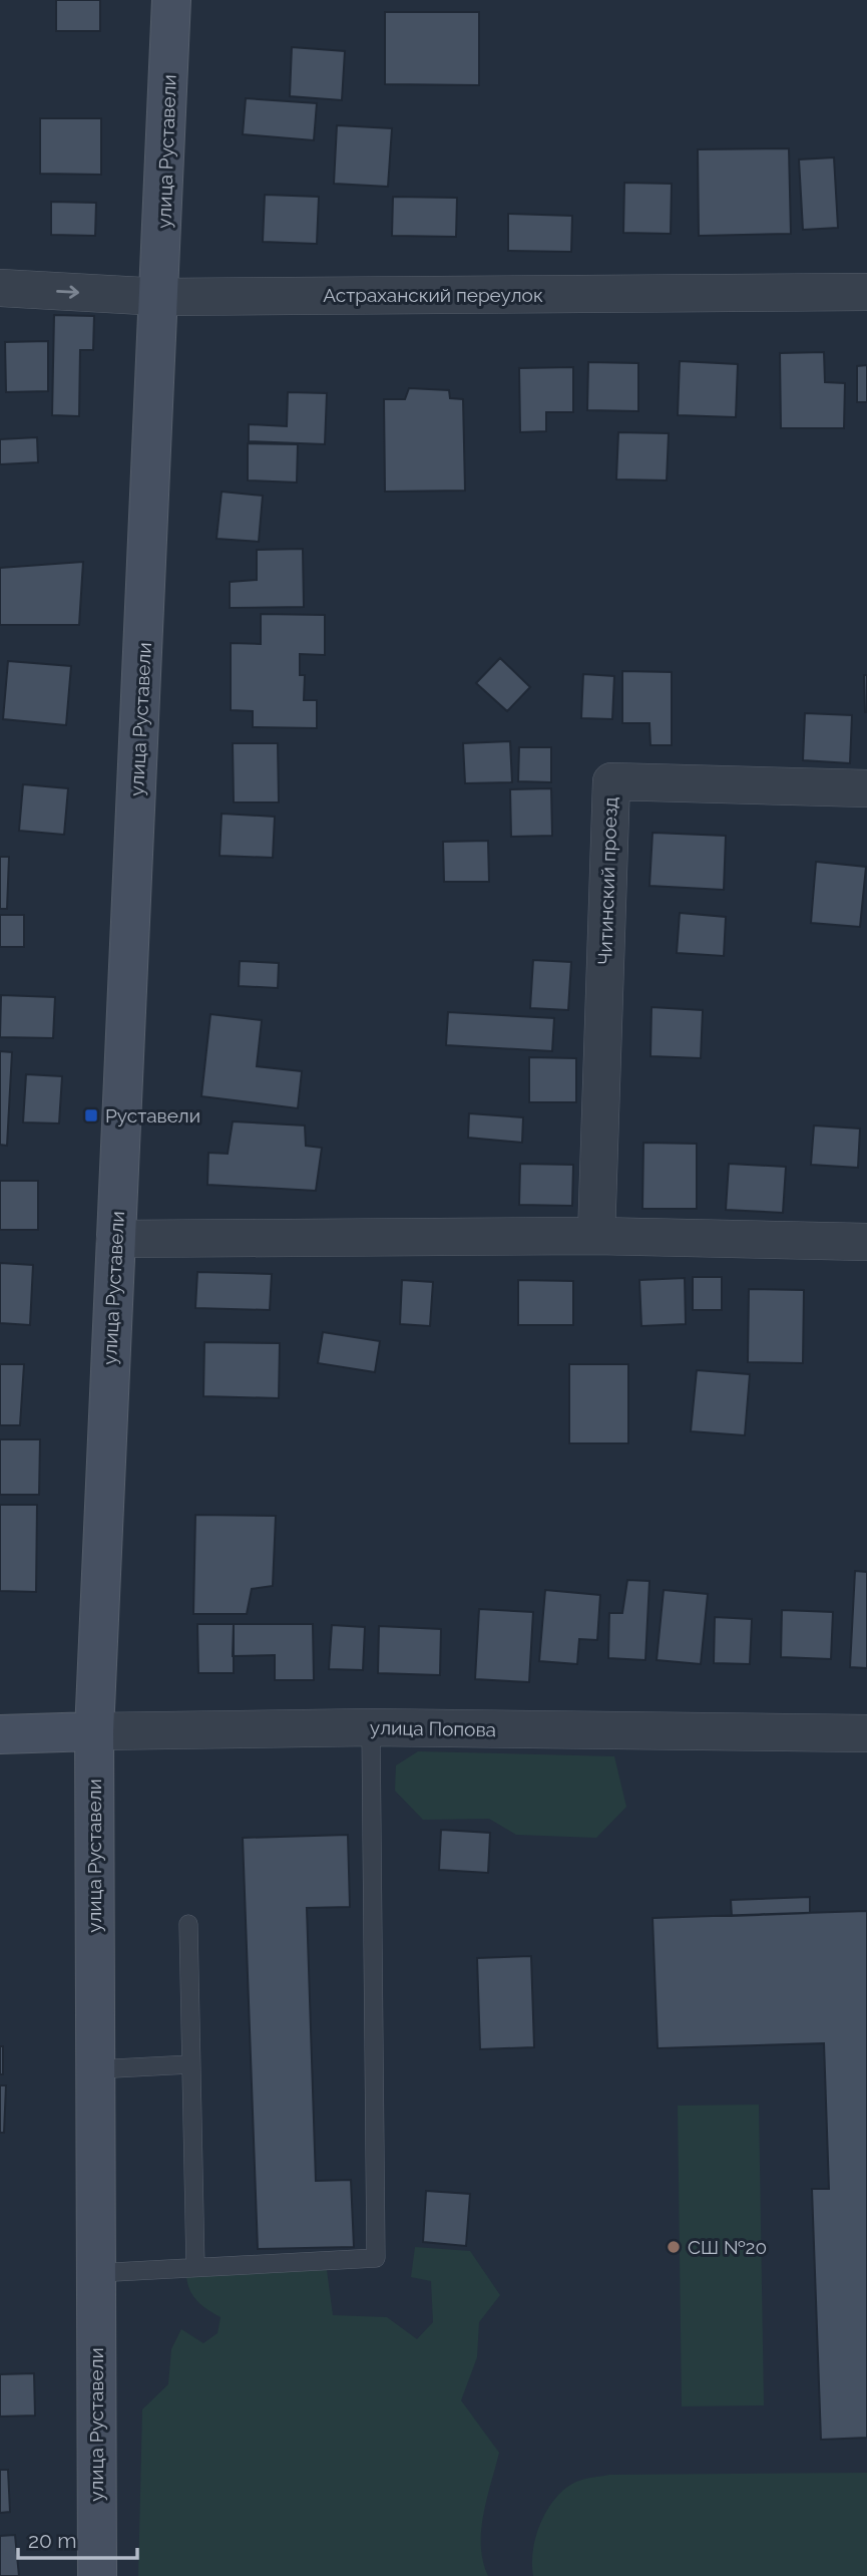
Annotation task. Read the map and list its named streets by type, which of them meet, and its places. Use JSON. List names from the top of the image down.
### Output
{
  "streets": {
    "street": [
      "улица Руставели",
      "Астраханский переулок",
      "Читинский проезд",
      "улица Попова"
    ]
  },
  "crossings": [
    ["улица Руставели", "Астраханский переулок"],
    ["улица Руставели", "улица Попова"]
  ],
  "places": {
    "transit": ["Руставели"],
    "other": ["СШ №20"]
  },
  "scale_bar": "20 m"
}
